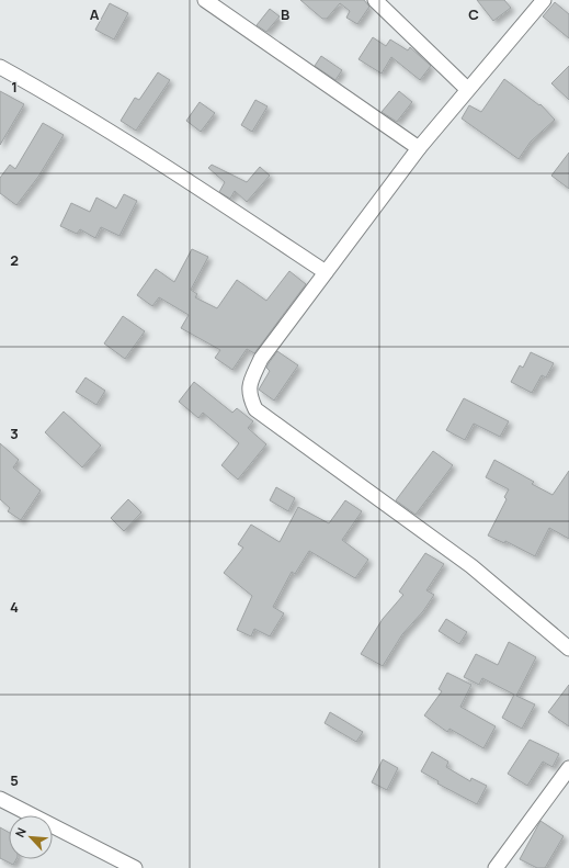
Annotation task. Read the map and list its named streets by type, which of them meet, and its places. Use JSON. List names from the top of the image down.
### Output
{
  "north": "top left",
  "grid": {
    "columns": ["A", "B", "C"],
    "rows": [
      "1",
      "2",
      "3",
      "4",
      "5"
    ]
  }
}
